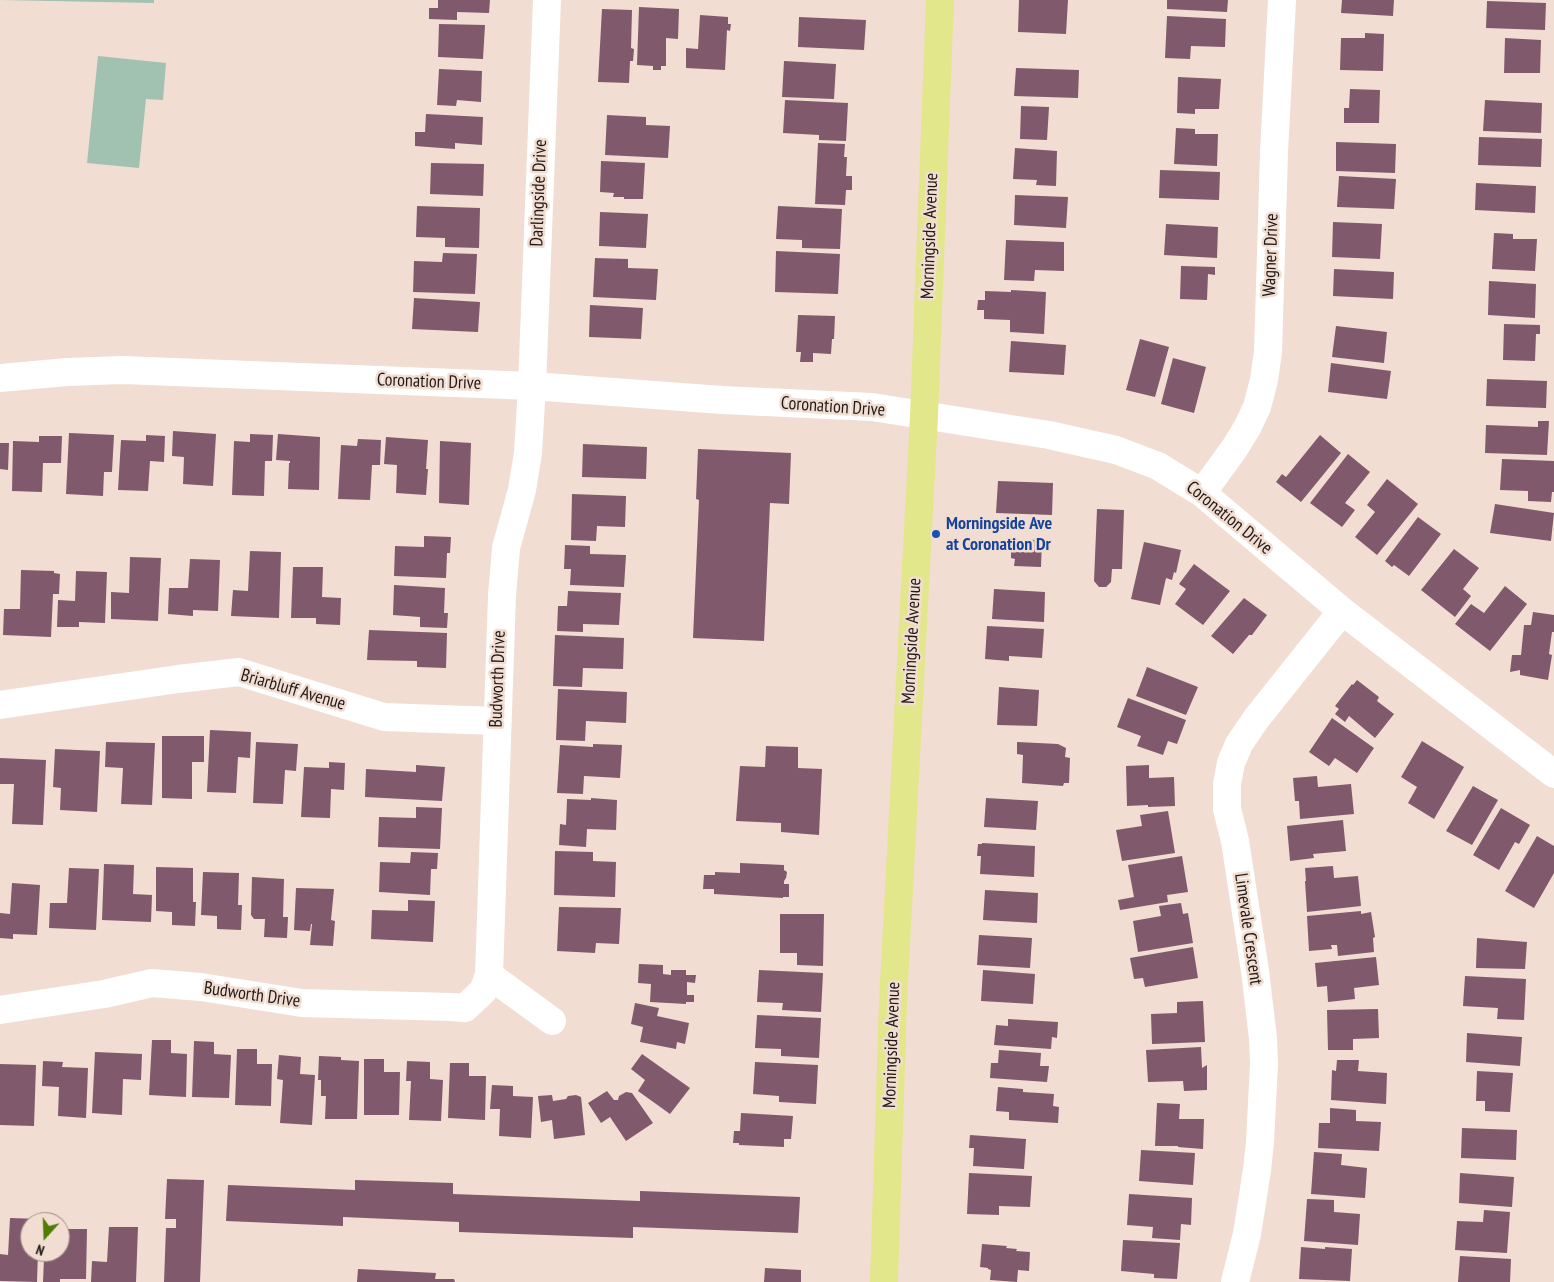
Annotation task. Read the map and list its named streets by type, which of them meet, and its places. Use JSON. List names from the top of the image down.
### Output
{
  "streets": {
    "main road": ["Morningside Avenue"],
    "street": [
      "Darlingside Drive",
      "Wagner Drive",
      "Coronation Drive",
      "Budworth Drive",
      "Briarbluff Avenue",
      "Limevale Crescent"
    ]
  },
  "crossings": [
    ["Darlingside Drive", "Coronation Drive"],
    ["Darlingside Drive", "Budworth Drive"],
    ["Morningside Avenue", "Coronation Drive"],
    ["Wagner Drive", "Coronation Drive"],
    ["Coronation Drive", "Budworth Drive"],
    ["Coronation Drive", "Limevale Crescent"],
    ["Budworth Drive", "Briarbluff Avenue"]
  ],
  "places": ["Morningside Ave at Coronation Dr"],
  "north": "bottom"
}
